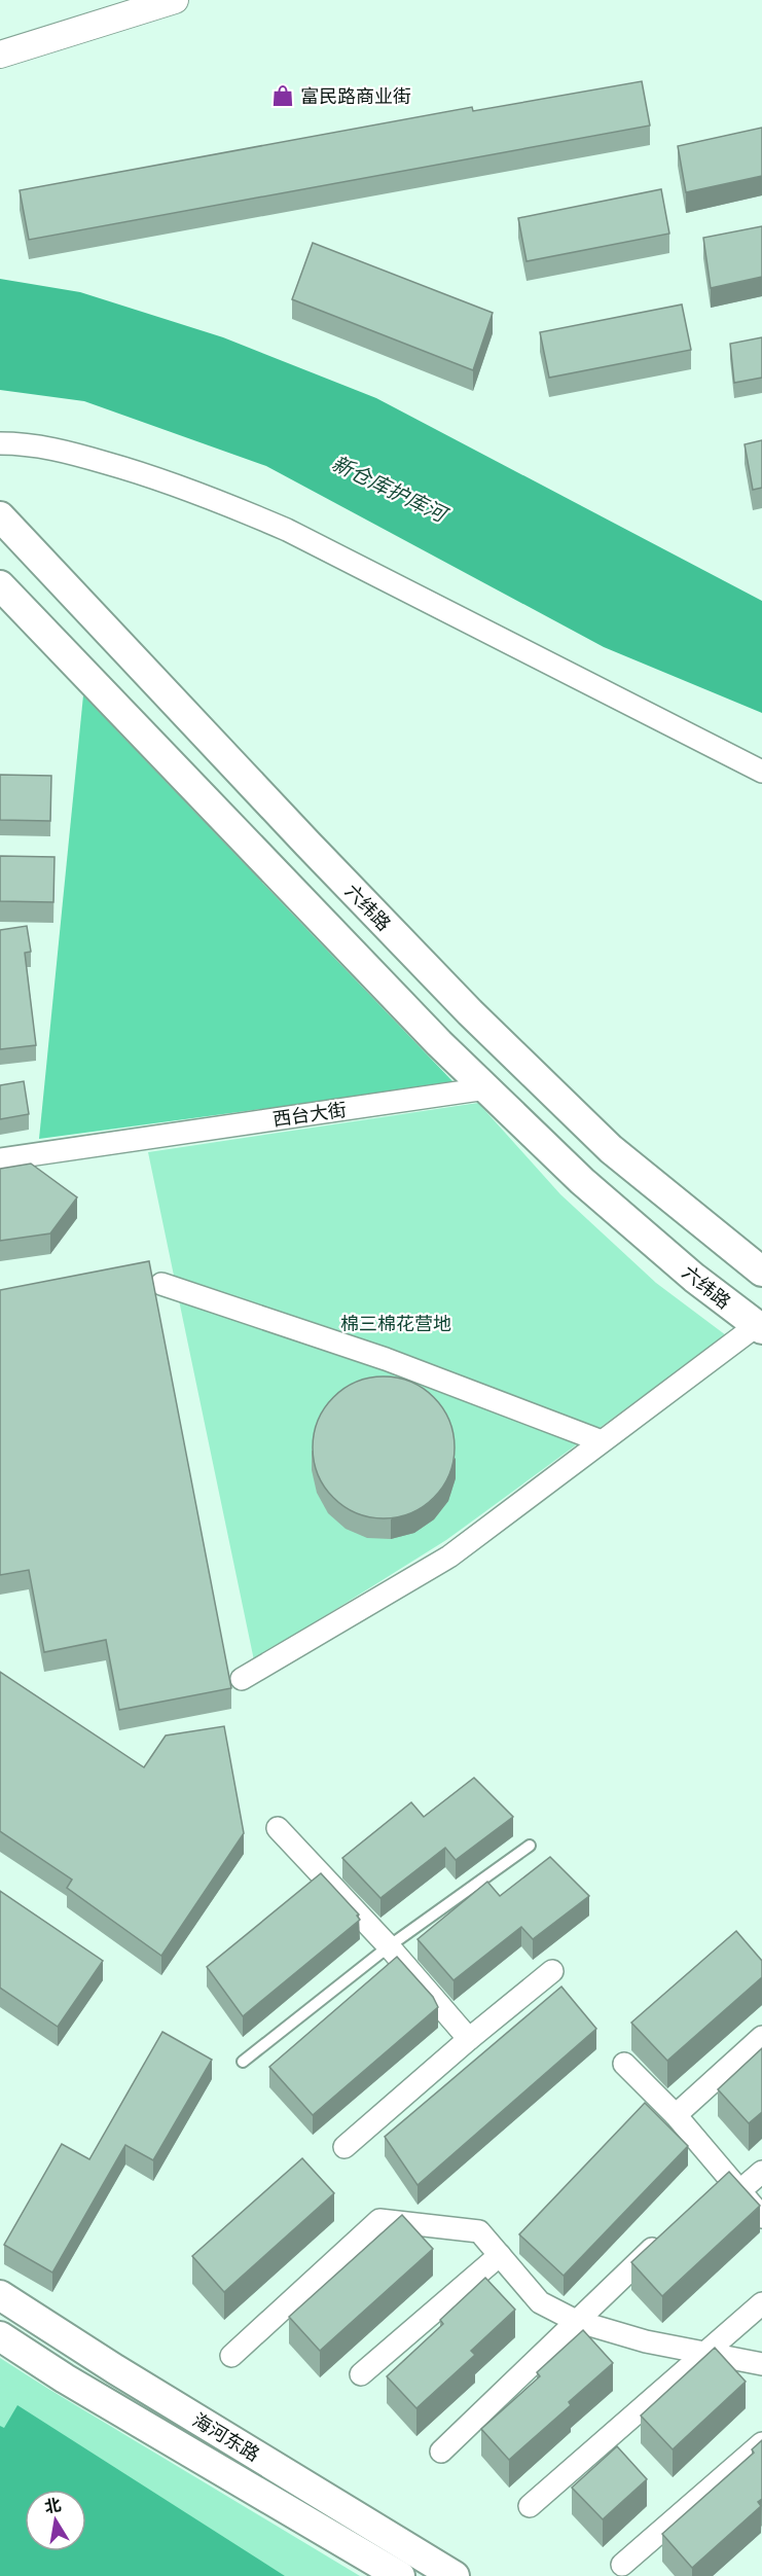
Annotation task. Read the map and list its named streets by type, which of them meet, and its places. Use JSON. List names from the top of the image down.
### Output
{
  "streets": {
    "main road": ["六纬路", "海河东路"],
    "street": ["西台大街"]
  },
  "crossings": [
    ["六纬路", "西台大街"]
  ],
  "water": ["新仓库护库河"],
  "parks": ["棉三棉花营地"],
  "places": {
    "shop": ["富民路商业街"]
  },
  "north": "top"
}
